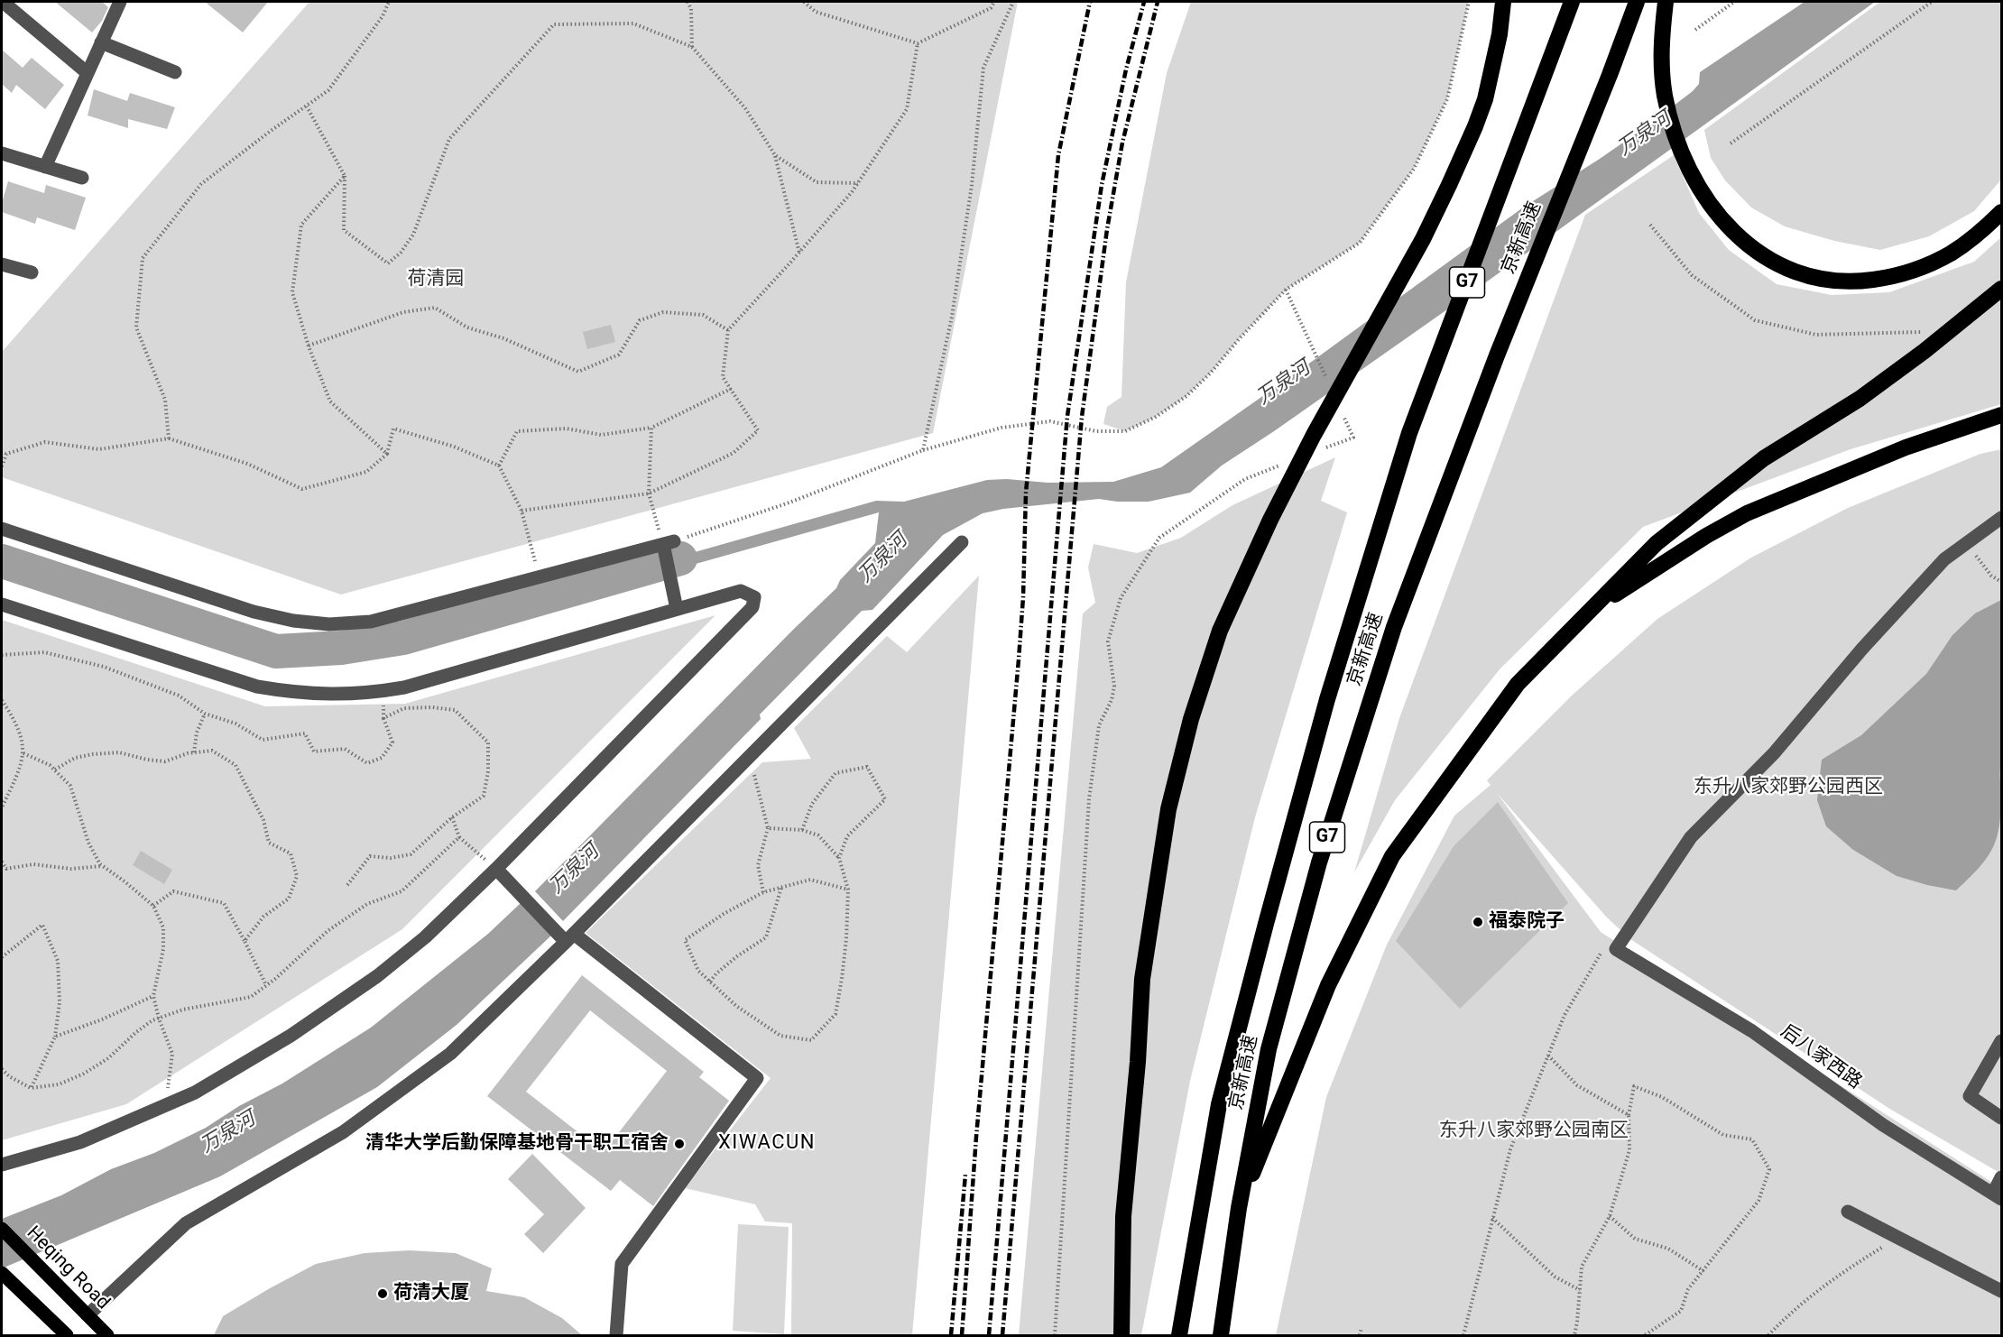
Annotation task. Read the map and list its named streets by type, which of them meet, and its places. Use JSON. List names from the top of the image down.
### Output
{
  "streets": {
    "highway": ["京新高速", "G7"],
    "main road": ["Heqing Road"],
    "street": ["后八家西路"]
  },
  "districts": ["XIWACUN"],
  "water": ["万泉河"],
  "parks": ["荷清园", "东升八家郊野公园西区", "东升八家郊野公园南区"],
  "places": ["福泰院子", "清华大学后勤保障基地骨干职工宿舍", "荷清大厦"]
}
